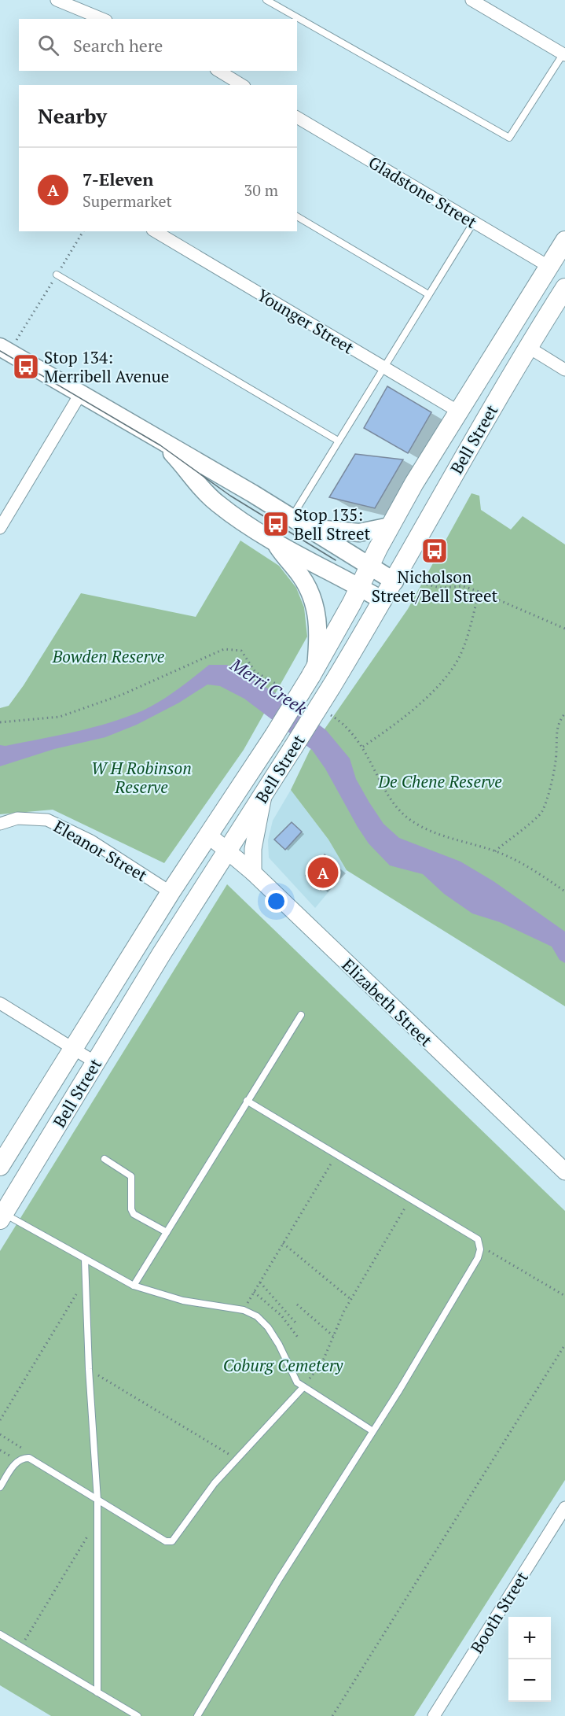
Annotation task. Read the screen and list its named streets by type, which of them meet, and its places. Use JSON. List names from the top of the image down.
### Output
{
  "streets": {
    "highway": ["Bell Street"],
    "main road": ["Elizabeth Street"],
    "street": [
      "Gladstone Street",
      "Younger Street",
      "Eleanor Street",
      "Booth Street"
    ]
  },
  "crossings": [
    ["Gladstone Street", "Bell Street"],
    ["Younger Street", "Bell Street"],
    ["Bell Street", "Eleanor Street"],
    ["Bell Street", "Elizabeth Street"]
  ],
  "water": ["Merri Creek"],
  "parks": [
    "Bowden Reserve",
    "W H Robinson Reserve",
    "De Chene Reserve",
    "Coburg Cemetery"
  ],
  "places": {
    "bus stop": ["Stop 134: Merribell Avenue", "Stop 135: Bell Street", "Nicholson Street/Bell Street"]
  },
  "page": {
    "search": "Search here",
    "heading": "Nearby",
    "list": [
      {
        "mark": "A",
        "name": "7-Eleven",
        "note": "Supermarket",
        "value": "30 m"
      }
    ],
    "pins": "A",
    "map_buttons": ["+", "−"]
  }
}
